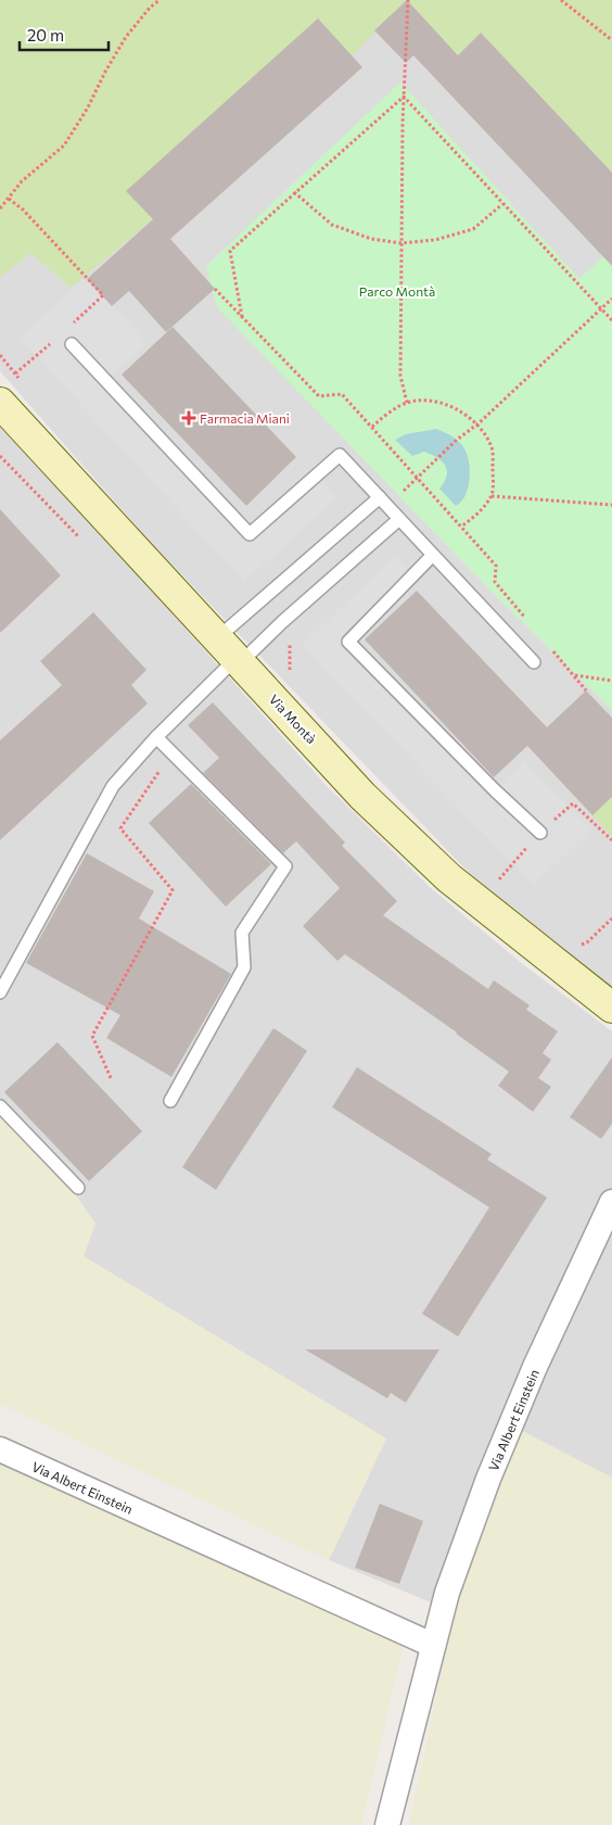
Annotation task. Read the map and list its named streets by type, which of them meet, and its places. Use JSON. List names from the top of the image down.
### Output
{
  "streets": {
    "main road": ["Via Montà"],
    "street": ["Via Albert Einstein"]
  },
  "parks": ["Parco Montà"],
  "places": {
    "health": ["Farmacia Miani"]
  },
  "scale_bar": "20 m"
}
